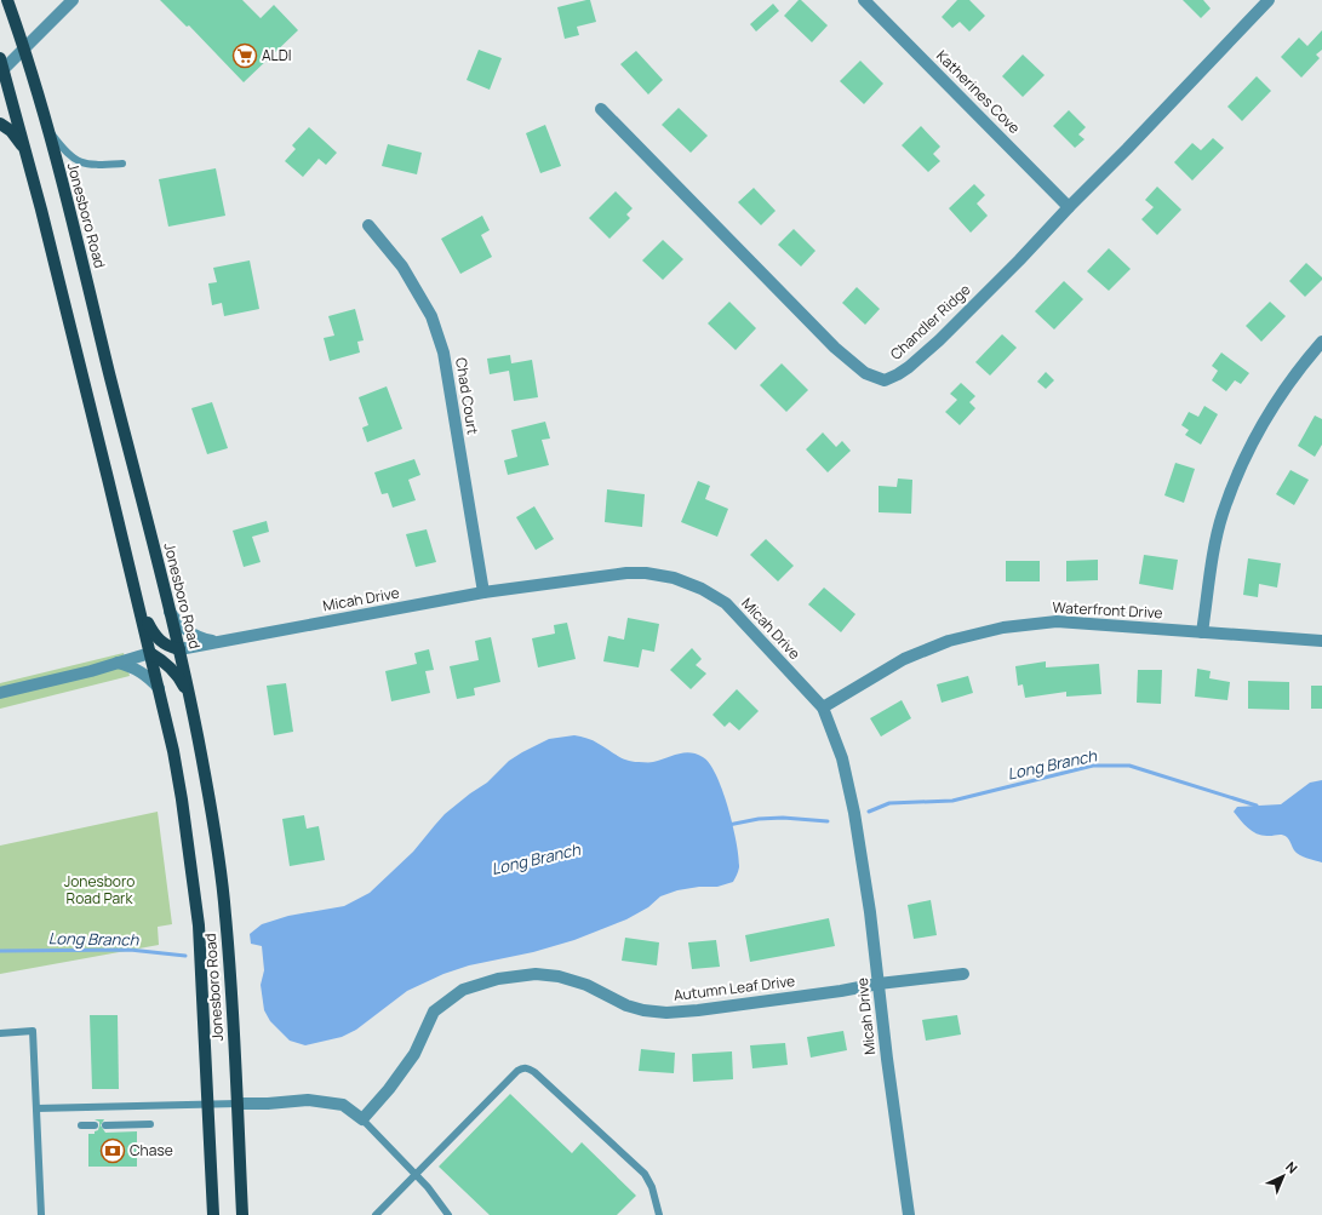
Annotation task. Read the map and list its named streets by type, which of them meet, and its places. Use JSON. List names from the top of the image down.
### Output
{
  "streets": {
    "main road": ["Jonesboro Road"],
    "street": [
      "Katherines Cove",
      "Chandler Ridge",
      "Chad Court",
      "Micah Drive",
      "Waterfront Drive",
      "Autumn Leaf Drive"
    ]
  },
  "crossings": [
    ["Katherines Cove", "Chandler Ridge"],
    ["Jonesboro Road", "Micah Drive"],
    ["Chad Court", "Micah Drive"],
    ["Micah Drive", "Waterfront Drive"],
    ["Micah Drive", "Autumn Leaf Drive"]
  ],
  "water": ["Long Branch"],
  "parks": ["Jonesboro Road Park"],
  "places": {
    "supermarket": ["ALDI"],
    "bank": ["Chase"]
  },
  "north": "top right"
}
